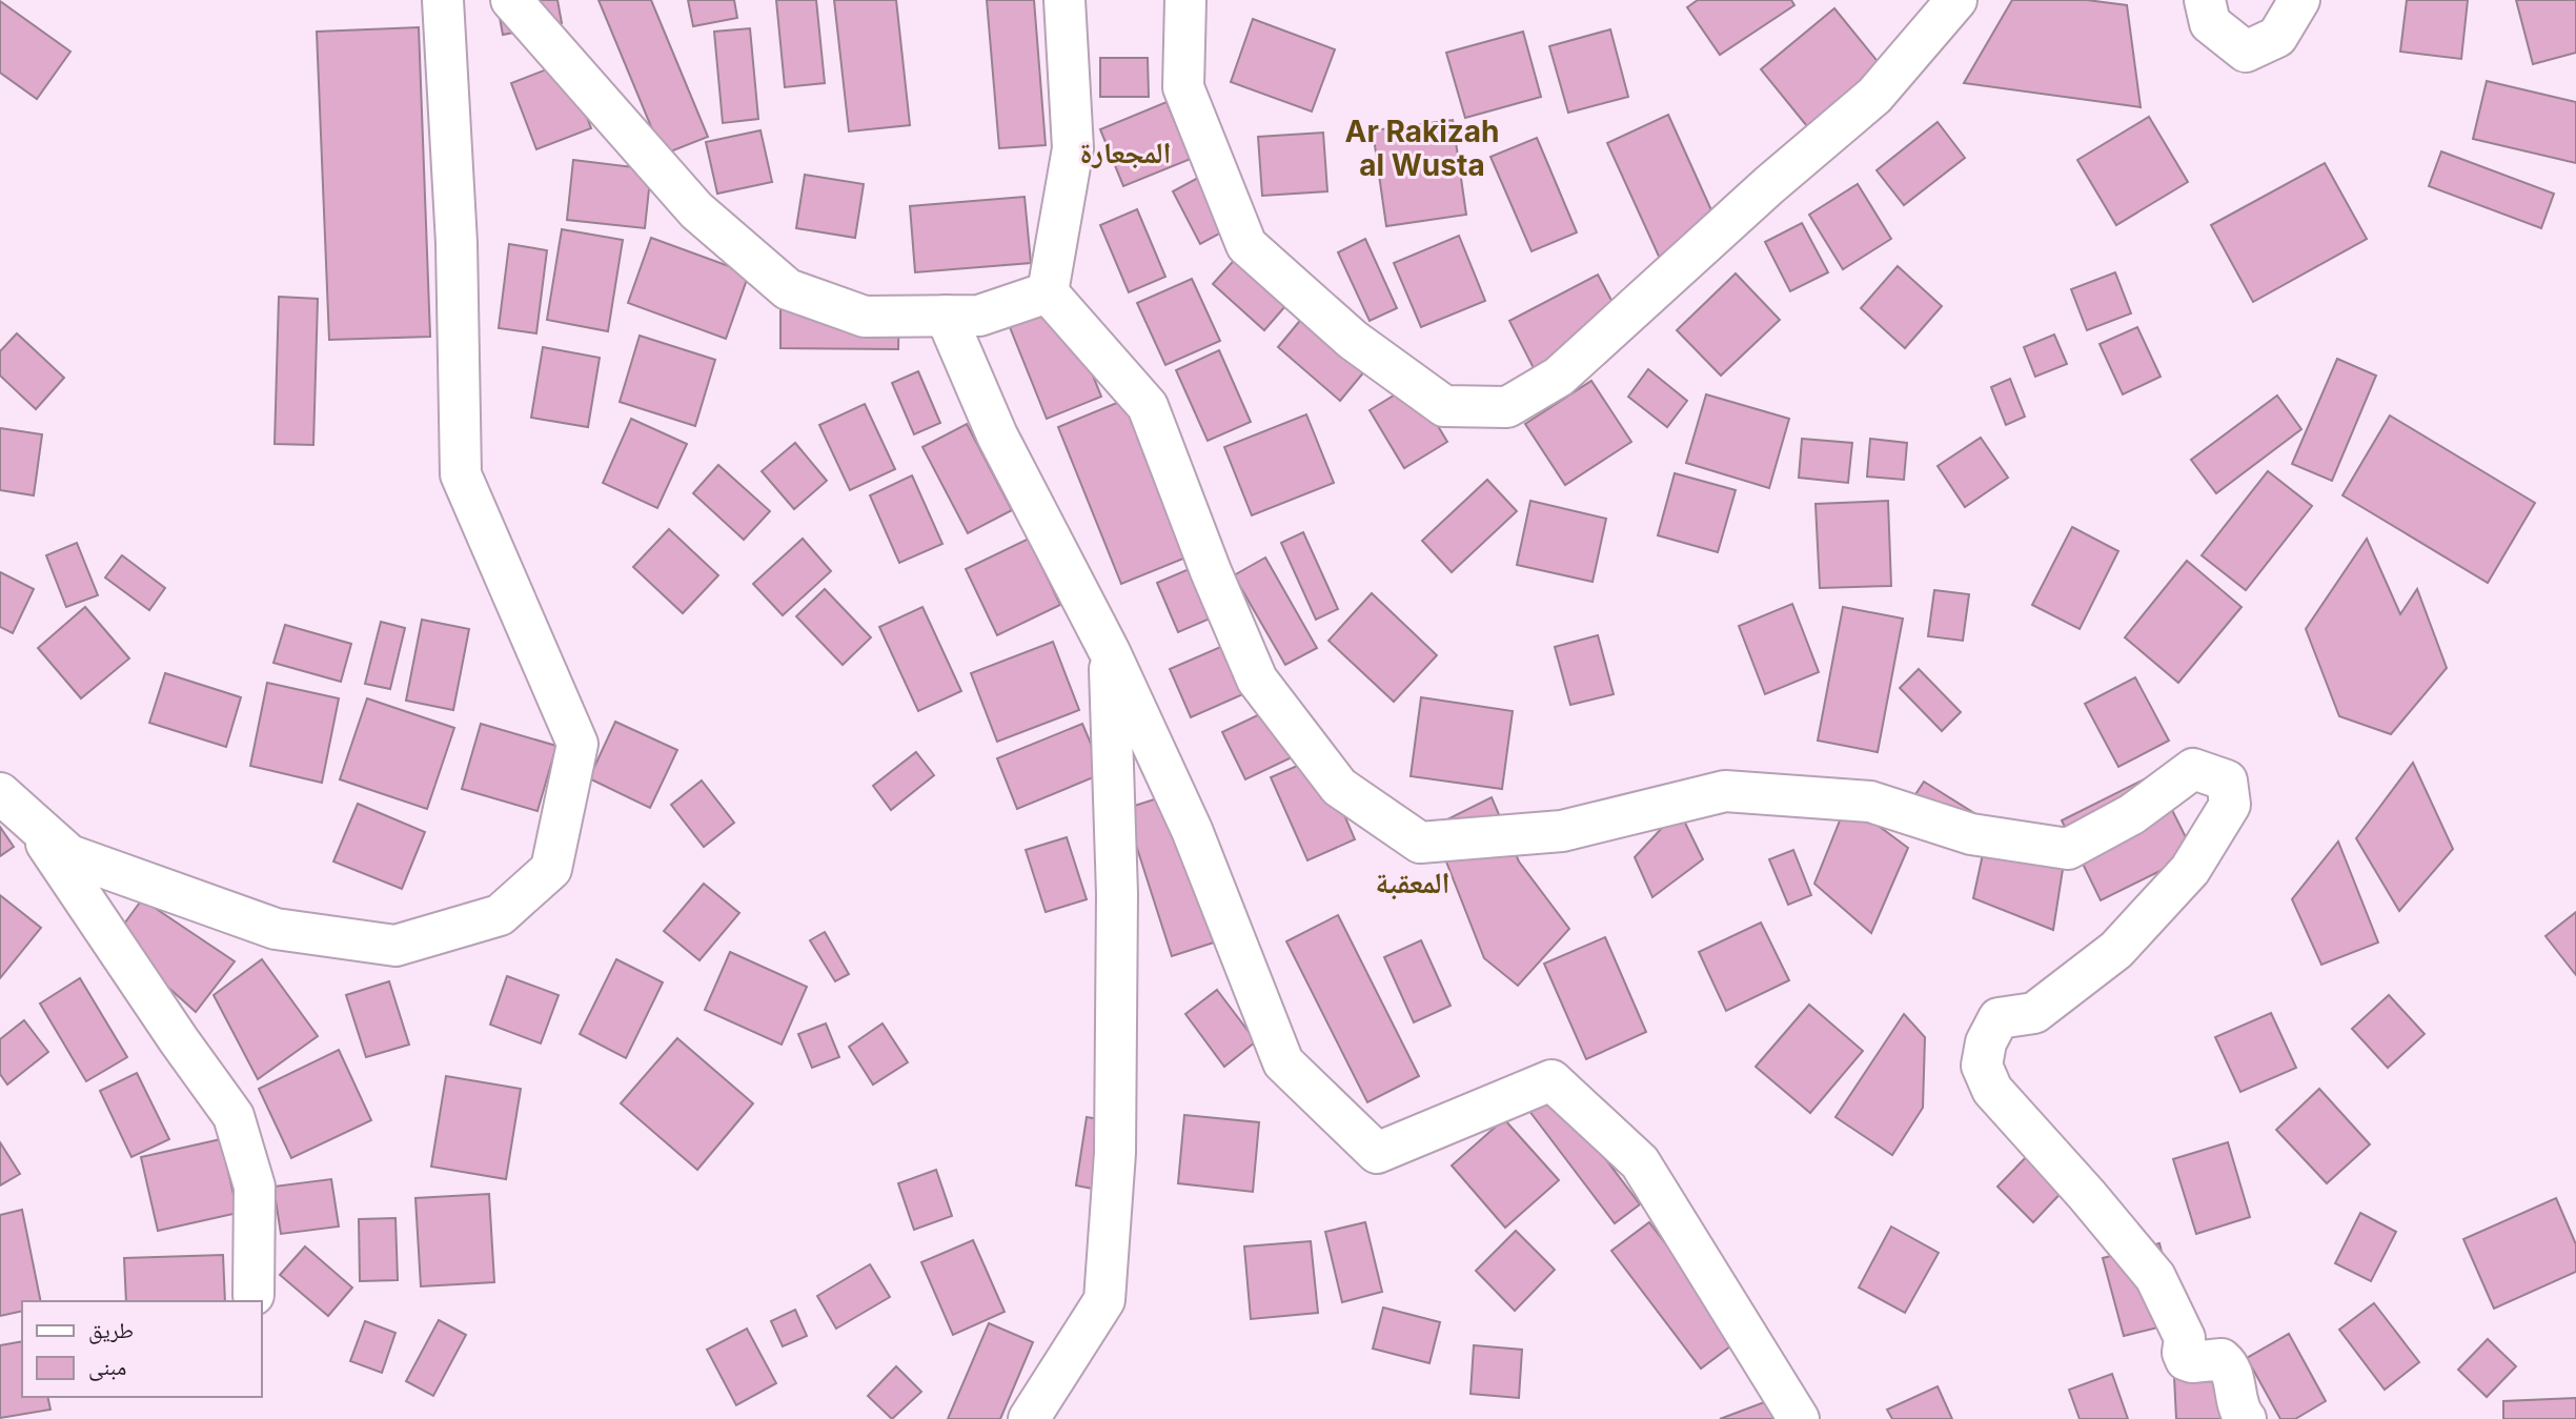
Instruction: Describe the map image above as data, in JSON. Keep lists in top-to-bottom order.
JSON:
{
  "districts": ["Ar Rakizah al Wusta", "المجعارة", "المعقبة"],
  "legend": ["طريق", "مبنى"]
}
